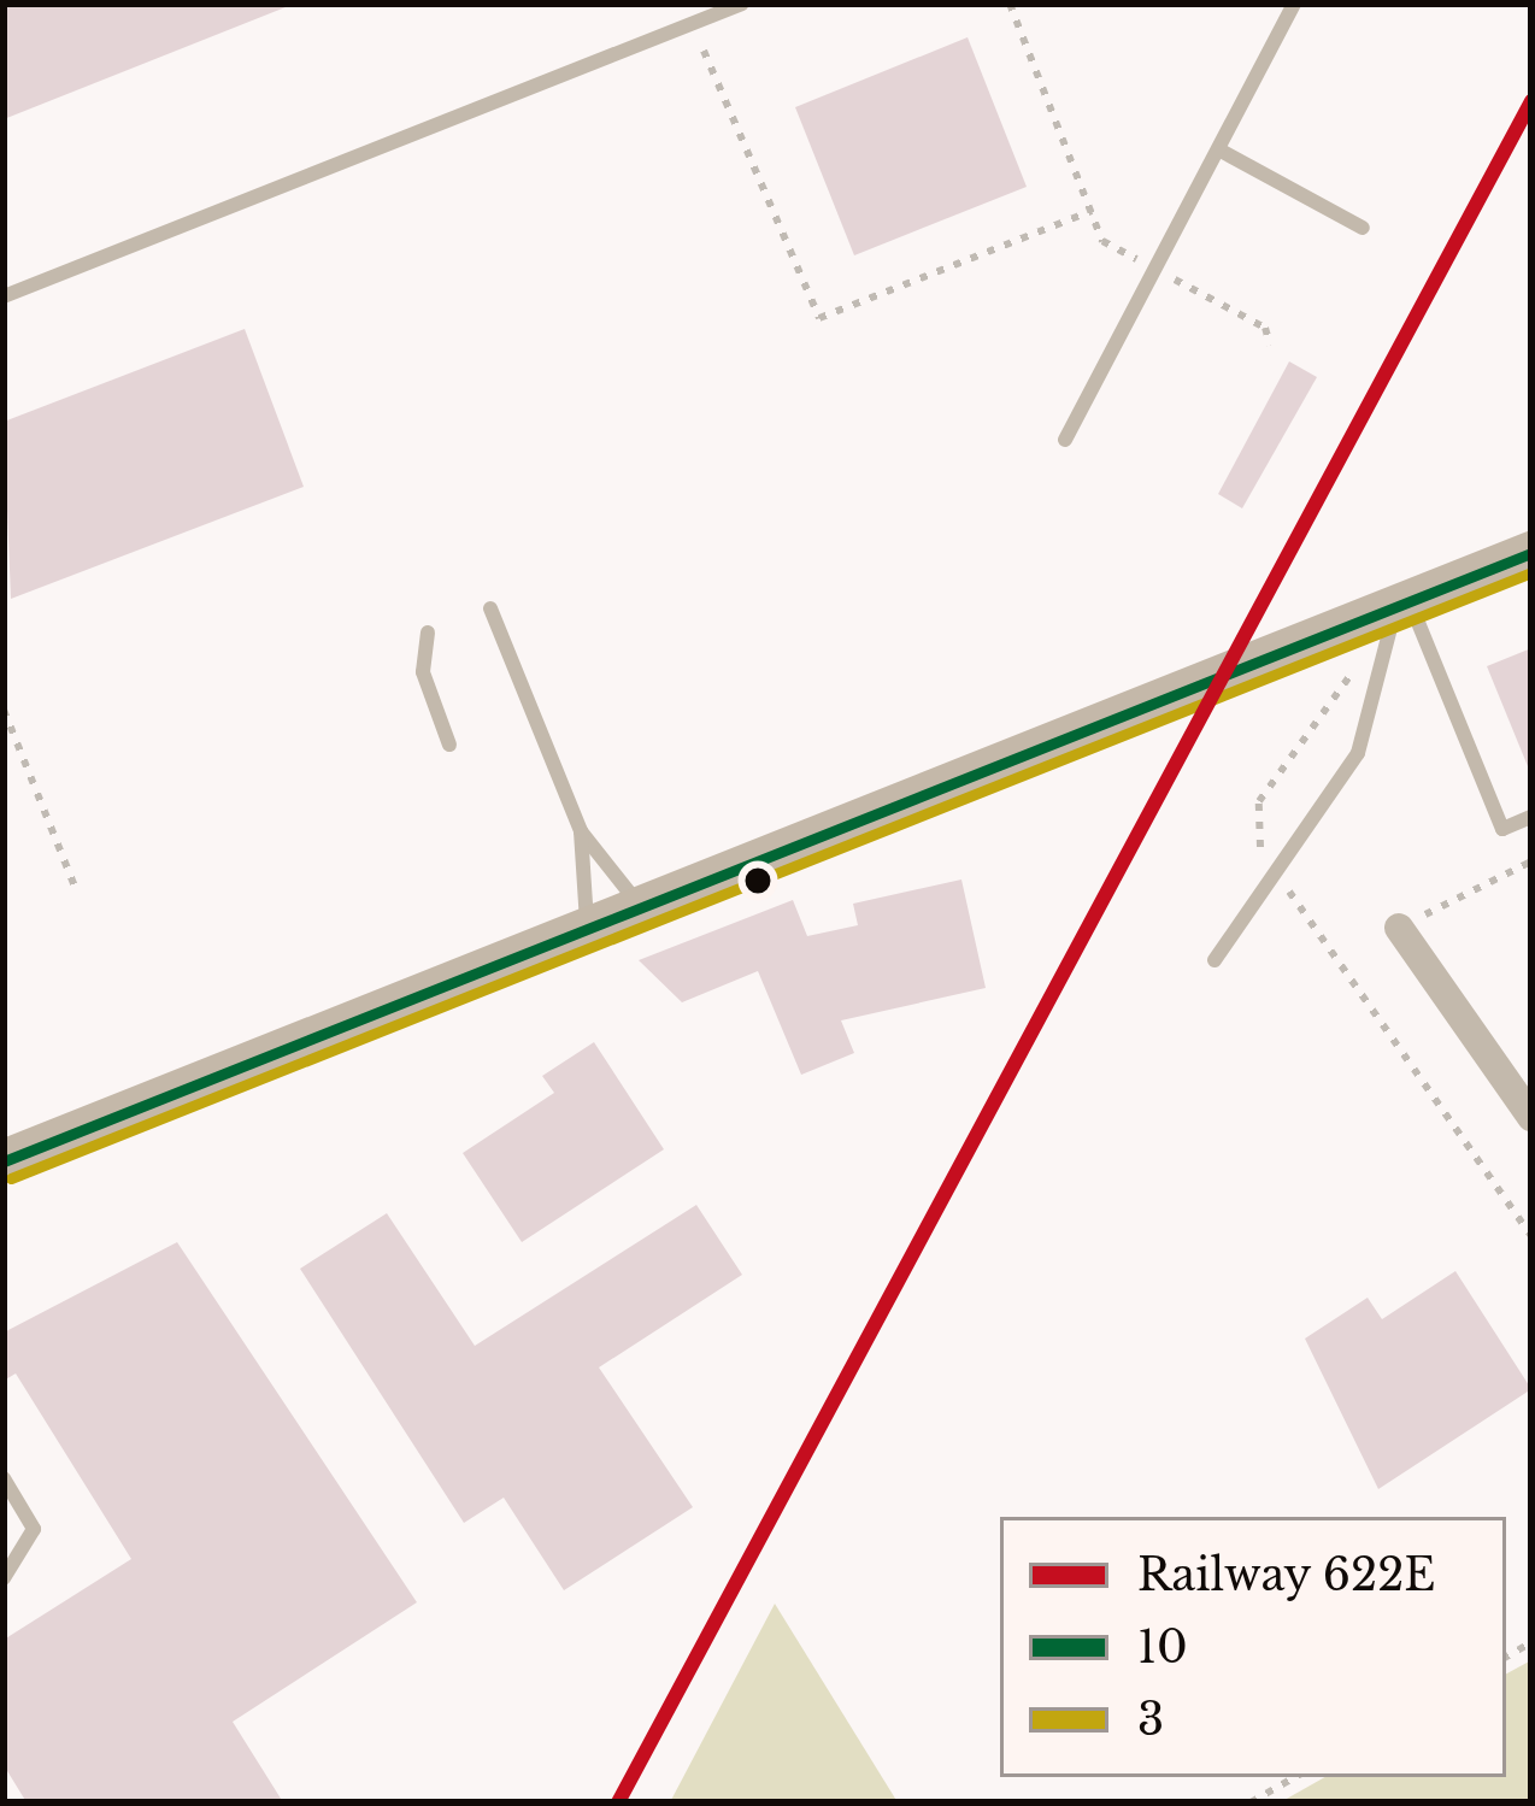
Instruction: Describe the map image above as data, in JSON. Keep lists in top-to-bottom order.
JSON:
{
  "lines": ["rail line 622E", "transit line 10", "transit line 3"],
  "legend": ["Railway 622E", "10", "3"]
}
